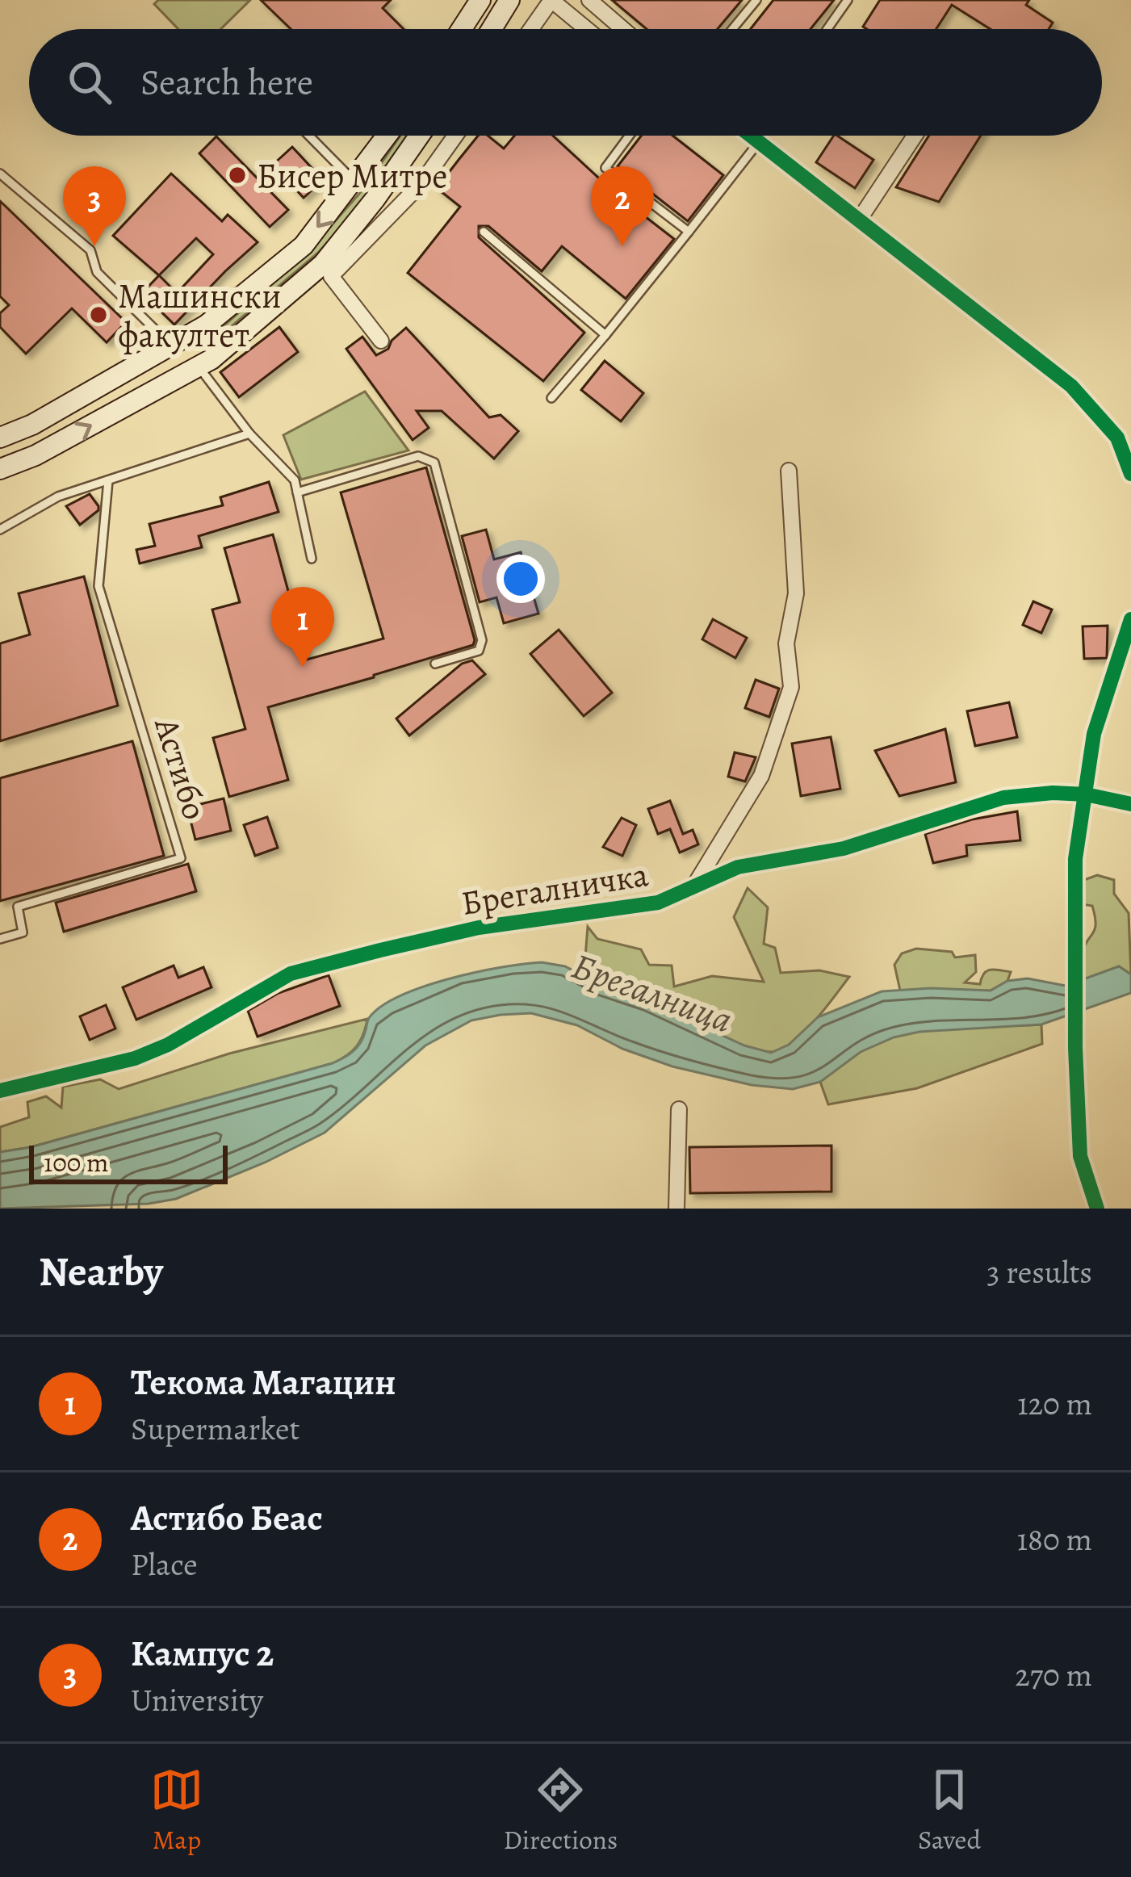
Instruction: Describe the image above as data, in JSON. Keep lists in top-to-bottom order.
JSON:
{
  "streets": {
    "street": ["Брегалничка"],
    "lane": ["Астибо"]
  },
  "water": ["Брегалница"],
  "places": ["Бисер Митре", "Машински факултет"],
  "scale_bar": "100 m",
  "page": {
    "search": "Search here",
    "pins": ["2", "3", "1"],
    "scale": "100 m",
    "heading": ["Nearby", "3 results"],
    "list": [
      {
        "mark": "1",
        "name": "Текома Магацин",
        "note": "Supermarket",
        "value": "120 m"
      },
      {
        "mark": "2",
        "name": "Астибо Беас",
        "note": "Place",
        "value": "180 m"
      },
      {
        "mark": "3",
        "name": "Кампус 2",
        "note": "University",
        "value": "270 m"
      }
    ],
    "nav": ["Map", "Directions", "Saved"]
  }
}
